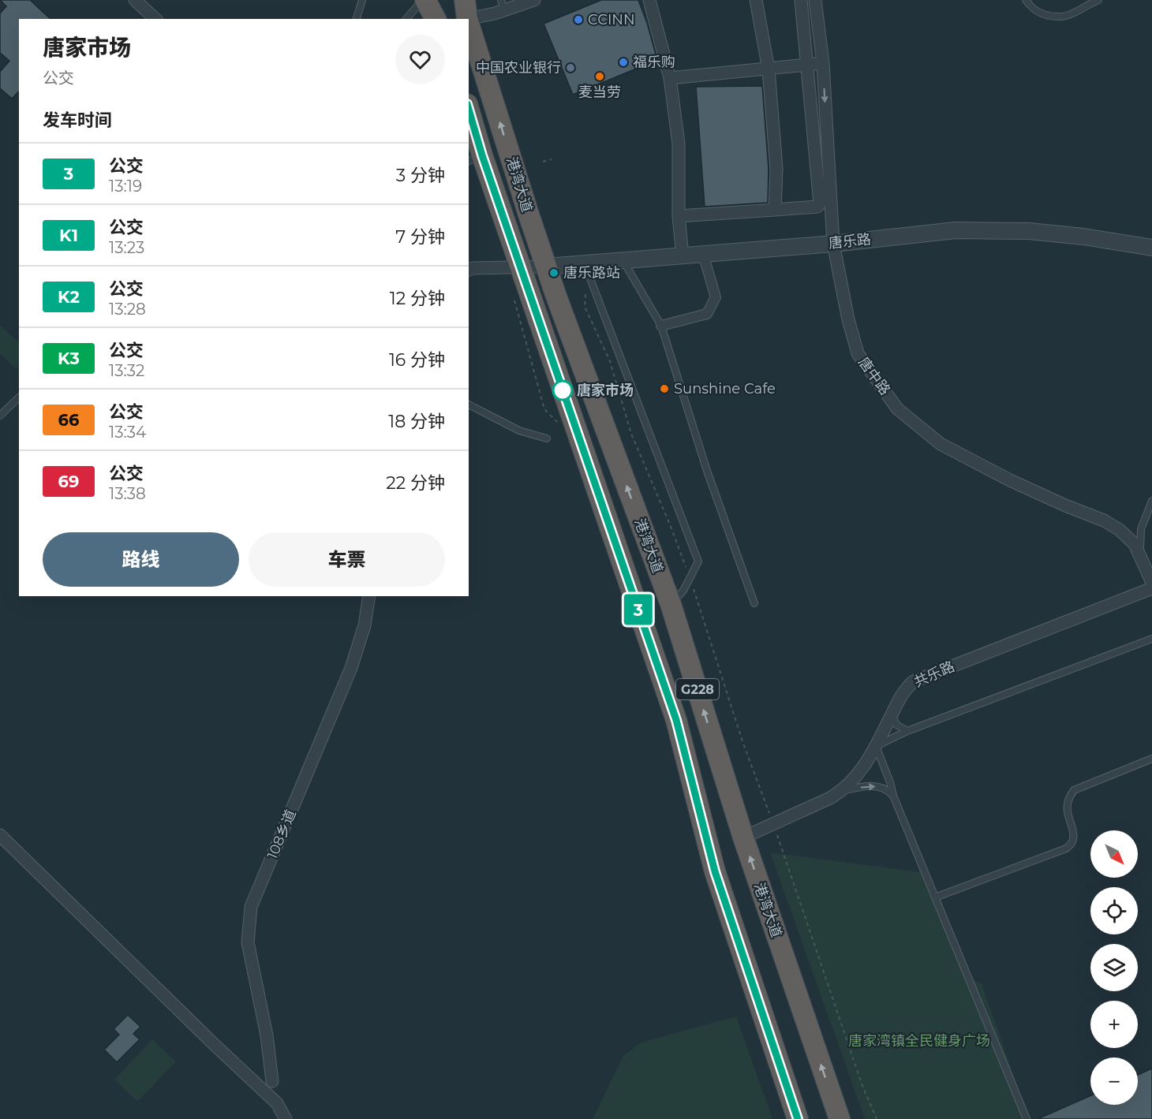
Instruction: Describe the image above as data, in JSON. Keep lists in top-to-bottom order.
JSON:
{
  "streets": {
    "highway": ["港湾大道", "G228"],
    "street": [
      "唐乐路",
      "唐中路",
      "共乐路",
      "108乡道"
    ]
  },
  "crossings": [
    ["港湾大道", "唐乐路"],
    ["港湾大道", "共乐路"],
    ["唐乐路", "唐中路"]
  ],
  "parks": ["唐家湾镇全民健身广场"],
  "places": [
    "CCINN",
    "福乐购",
    "中国农业银行",
    "麦当劳",
    "唐乐路站",
    "Sunshine Cafe",
    "唐家市场"
  ],
  "lines": ["bus line 3"],
  "north": "bottom right",
  "page": {
    "on_map": "3",
    "heading": [
      ["唐家市场", "公交"],
      "发车时间"
    ],
    "list": [
      {
        "mark": "3",
        "name": "公交",
        "note": "13:19",
        "value": "3 分钟"
      },
      {
        "mark": "K1",
        "name": "公交",
        "note": "13:23",
        "value": "7 分钟"
      },
      {
        "mark": "K2",
        "name": "公交",
        "note": "13:28",
        "value": "12 分钟"
      },
      {
        "mark": "K3",
        "name": "公交",
        "note": "13:32",
        "value": "16 分钟"
      },
      {
        "mark": "66",
        "name": "公交",
        "note": "13:34",
        "value": "18 分钟"
      },
      {
        "mark": "69",
        "name": "公交",
        "note": "13:38",
        "value": "22 分钟"
      }
    ],
    "buttons": ["路线", "车票"],
    "map_buttons": ["+", "−"]
  }
}
